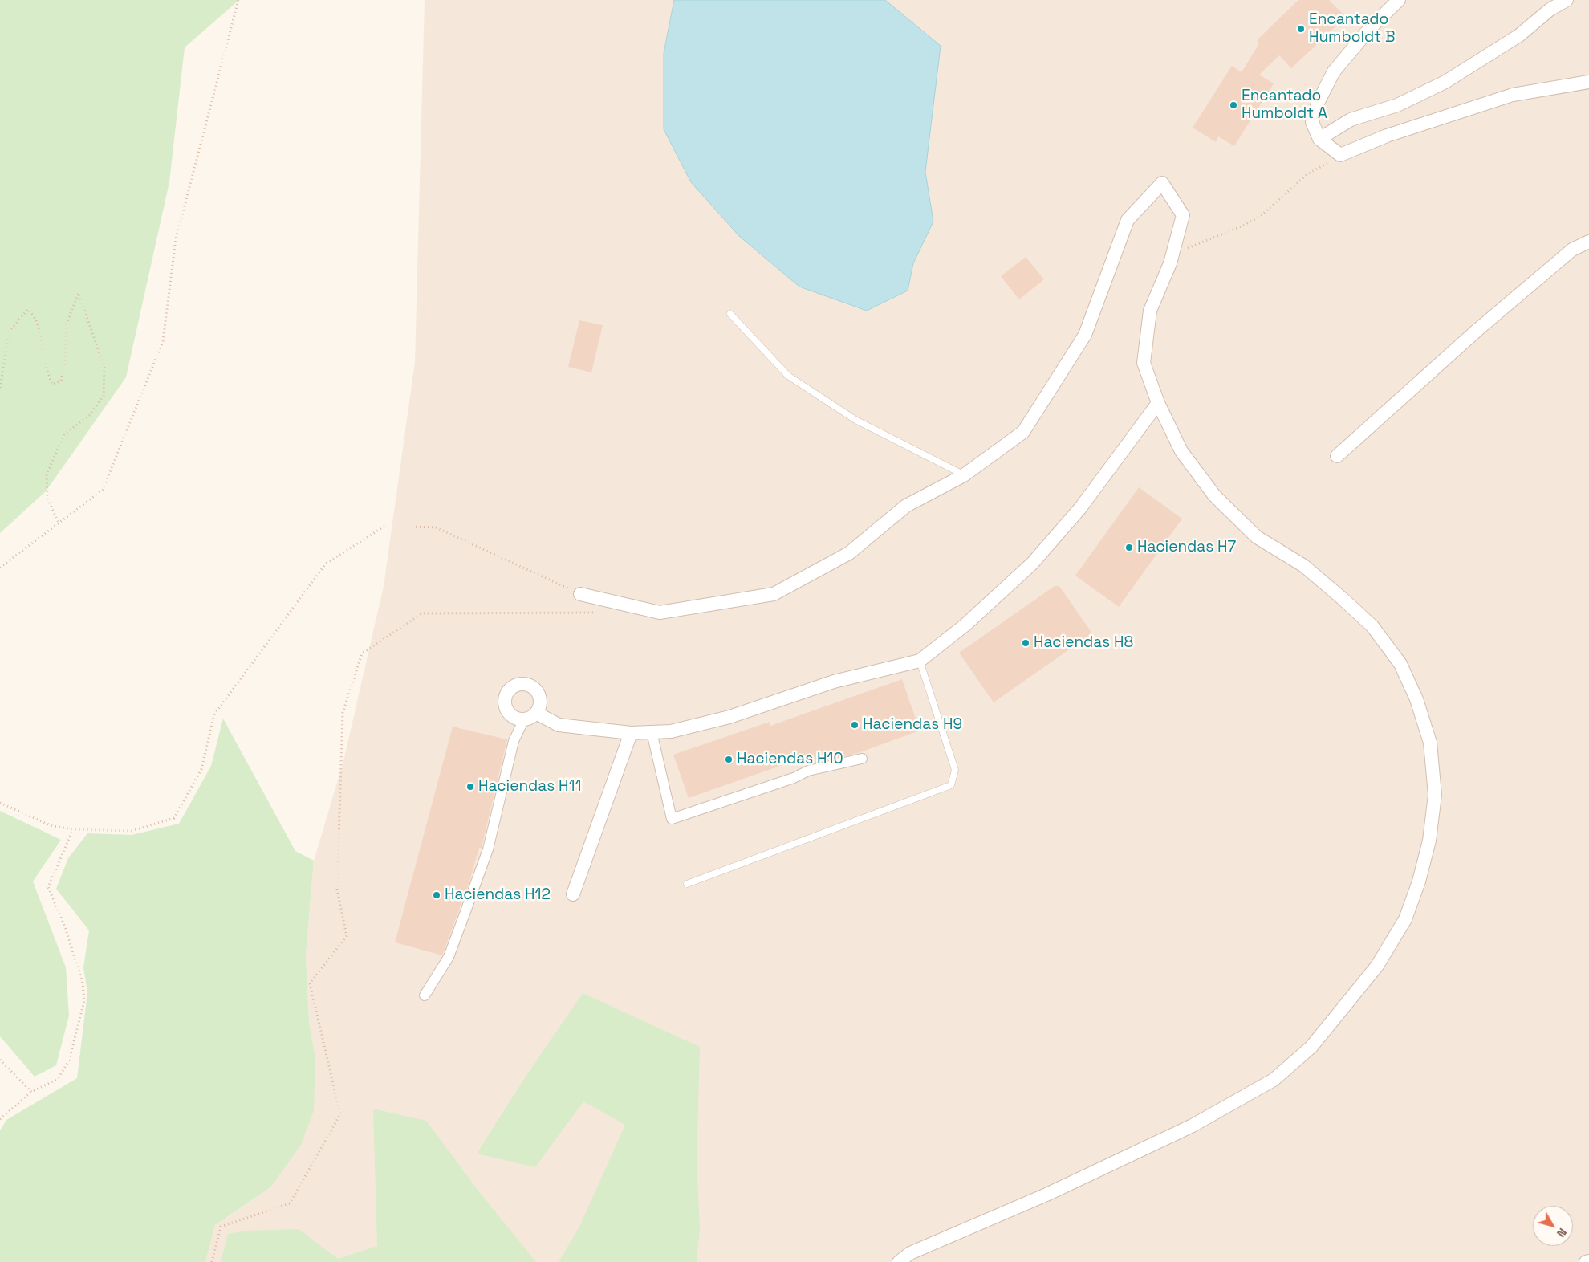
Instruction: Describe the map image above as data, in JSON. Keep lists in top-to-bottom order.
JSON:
{
  "places": [
    "Encantado Humboldt B",
    "Encantado Humboldt A",
    "Haciendas H7",
    "Haciendas H8",
    "Haciendas H9",
    "Haciendas H10",
    "Haciendas H11",
    "Haciendas H12"
  ],
  "north": "bottom right"
}
